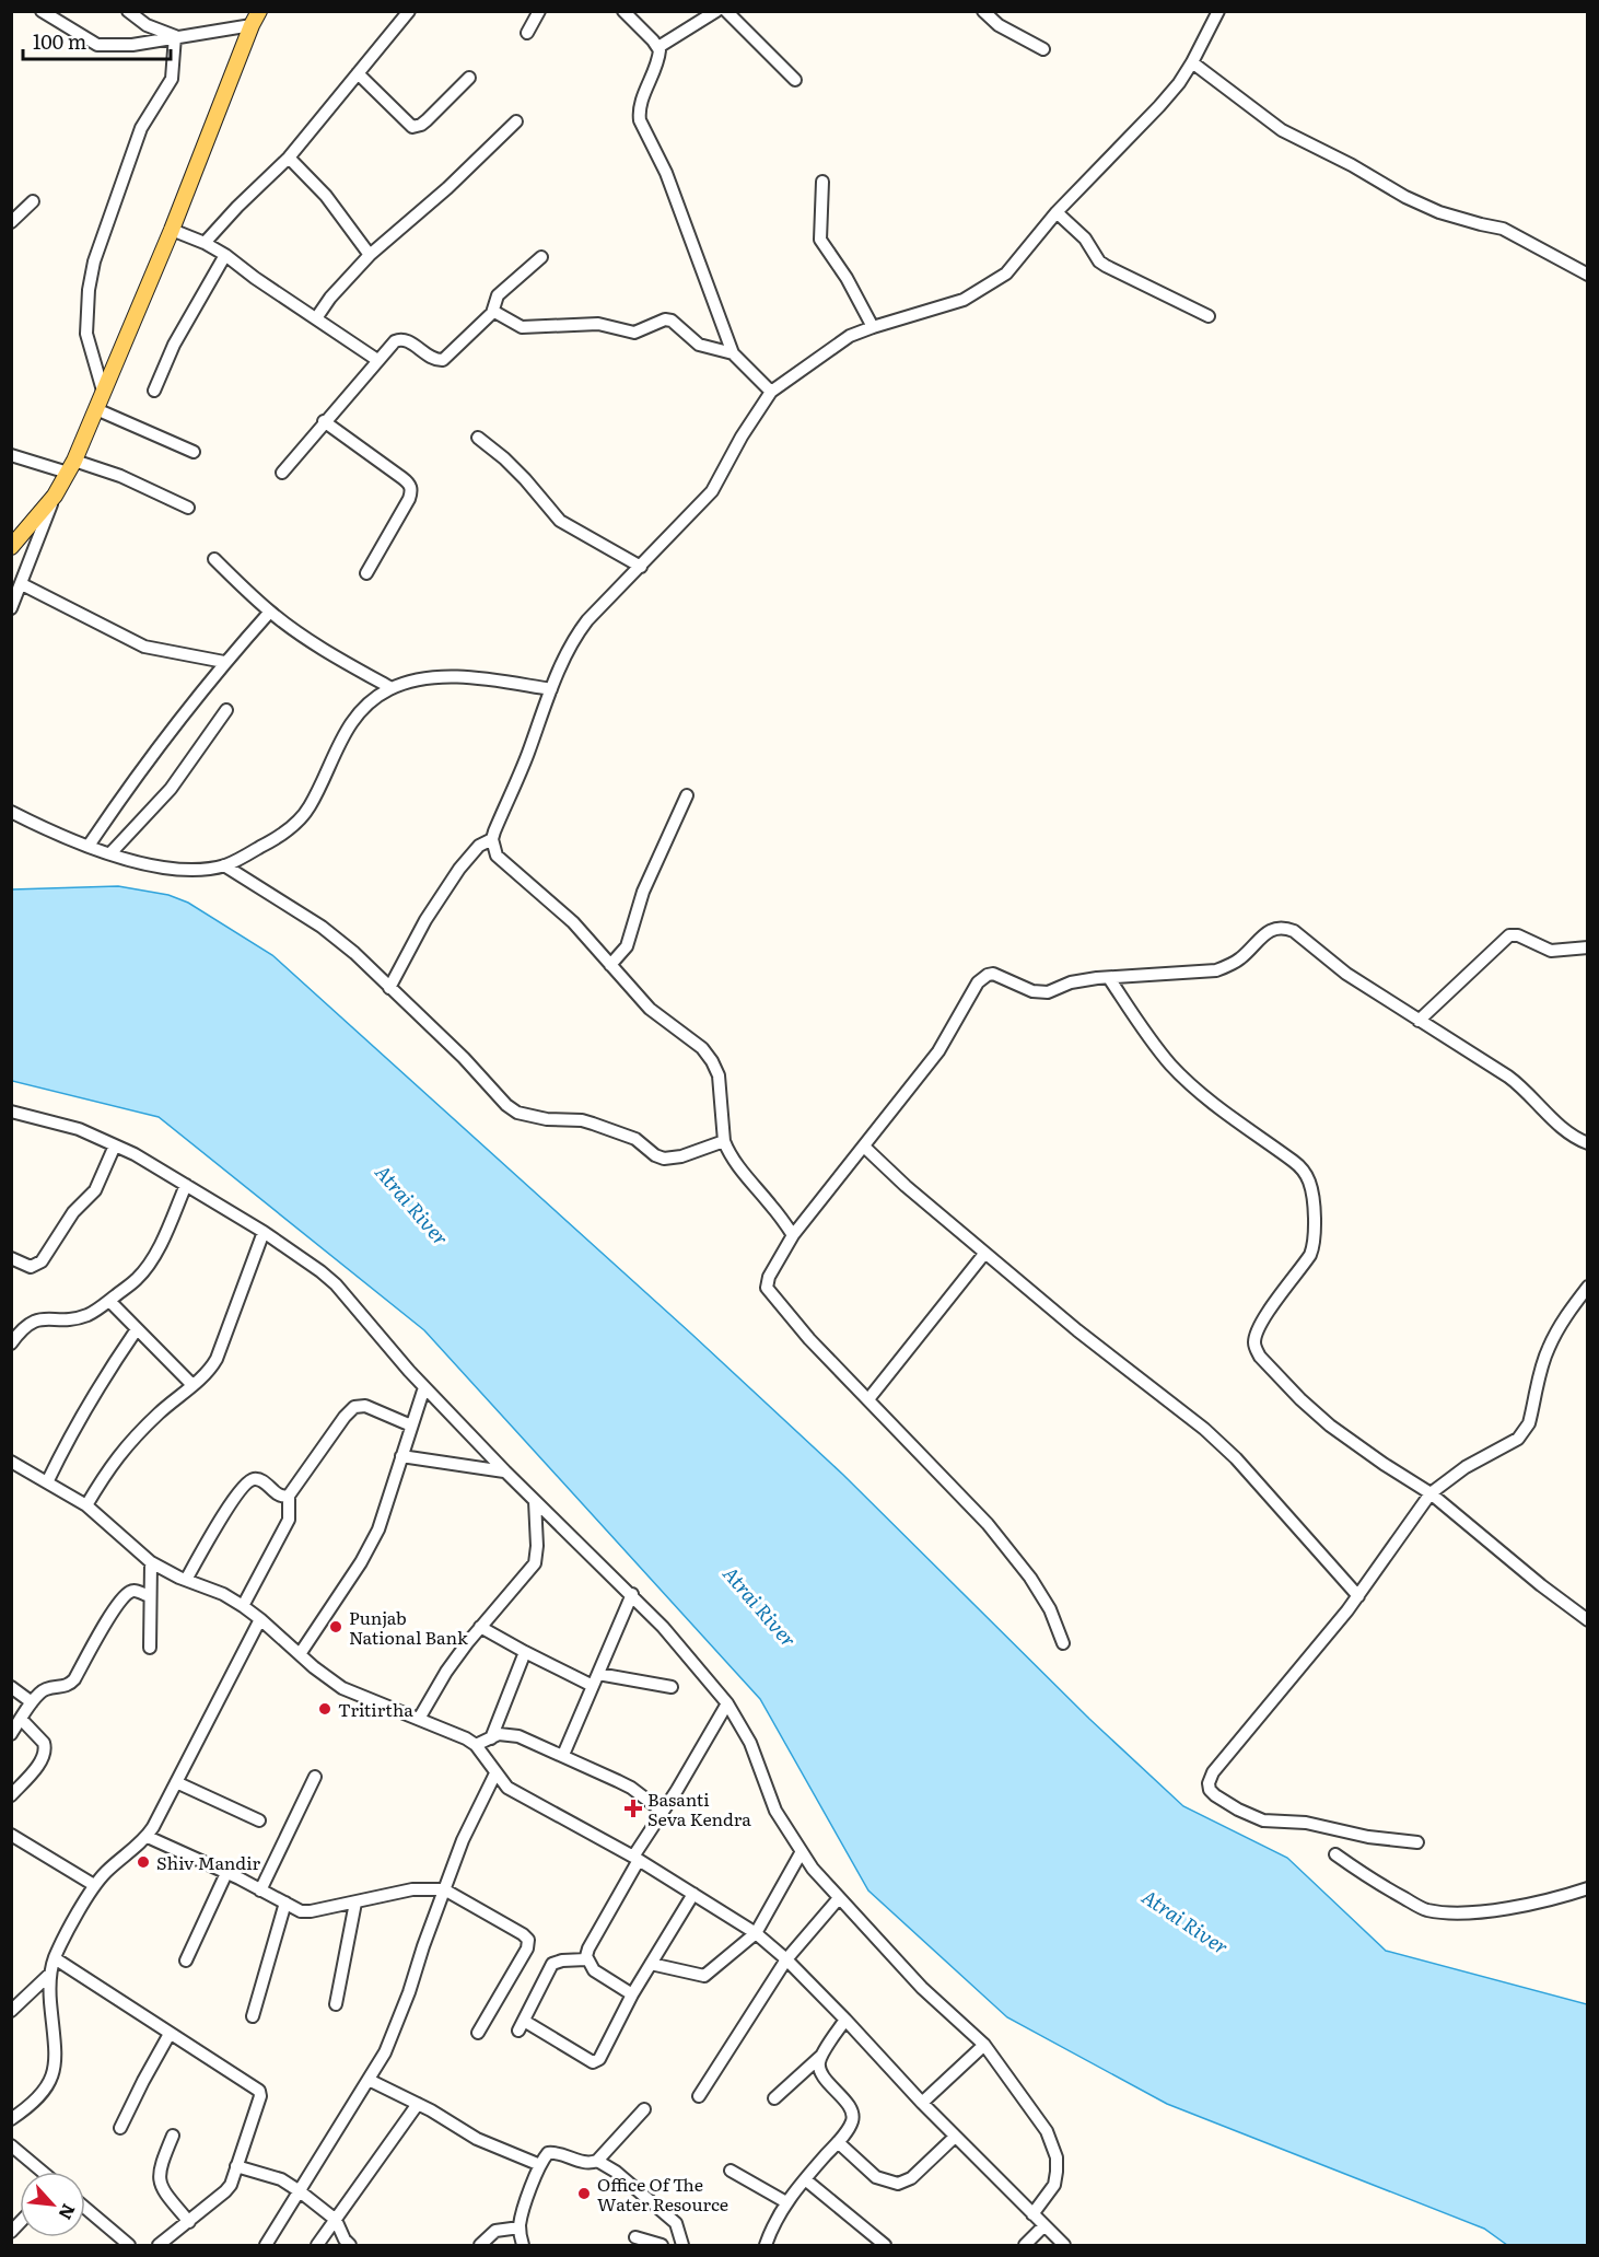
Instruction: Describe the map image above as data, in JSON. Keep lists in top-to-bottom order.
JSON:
{
  "water": ["Atrai River"],
  "places": {
    "other": [
      "Punjab National Bank",
      "Tritirtha",
      "Shiv Mandir",
      "Office Of The Water Resource"
    ],
    "health": ["Basanti Seva Kendra"]
  },
  "scale_bar": "100 m",
  "north": "bottom right"
}
